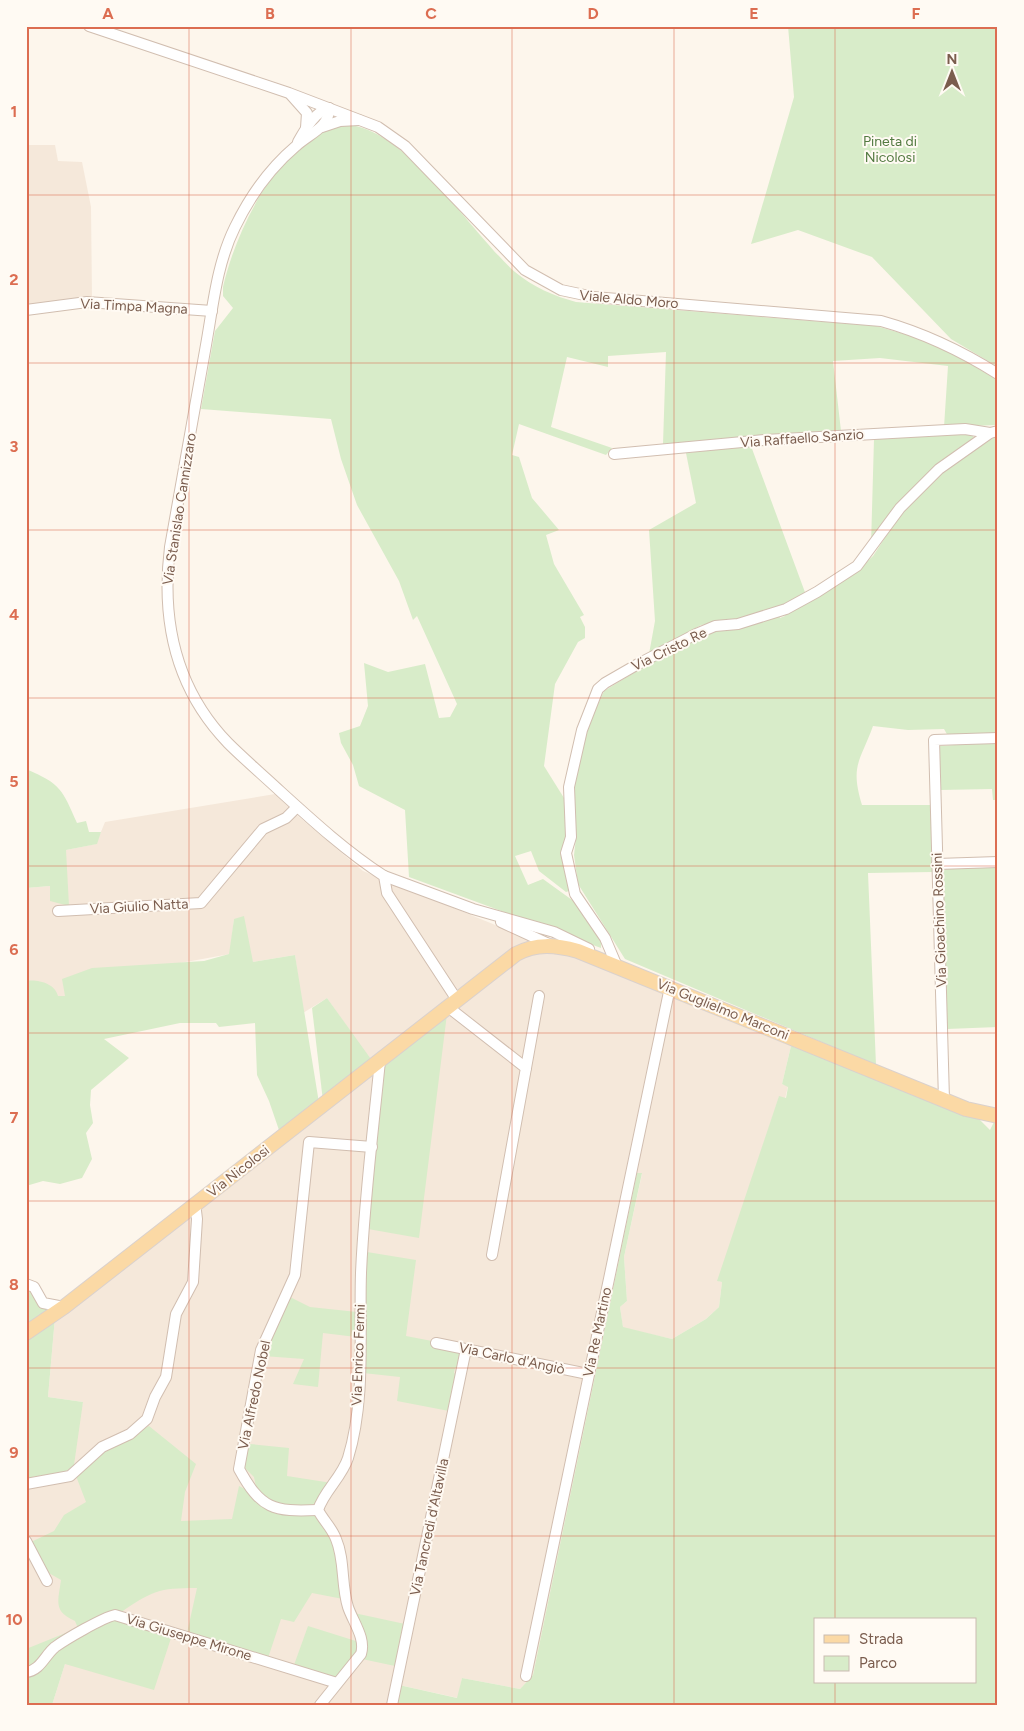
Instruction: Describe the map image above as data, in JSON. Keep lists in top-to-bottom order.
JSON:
{
  "streets": {
    "main road": ["Via Guglielmo Marconi", "Via Nicolosi"],
    "street": [
      "Viale Aldo Moro",
      "Via Timpa Magna",
      "Via Raffaello Sanzio",
      "Via Stanislao Cannizzaro",
      "Via Cristo Re",
      "Via Giulio Natta",
      "Via Gioachino Rossini",
      "Via Re Martino",
      "Via Enrico Fermi",
      "Via Carlo d'Angiò",
      "Via Alfredo Nobel",
      "Via Tancredi d'Altavilla",
      "Via Giuseppe Mirone"
    ]
  },
  "crossings": [
    ["Via Timpa Magna", "Via Stanislao Cannizzaro"],
    ["Via Raffaello Sanzio", "Via Cristo Re"],
    ["Via Stanislao Cannizzaro", "Via Giulio Natta"],
    ["Via Cristo Re", "Via Guglielmo Marconi"],
    ["Via Gioachino Rossini", "Via Guglielmo Marconi"],
    ["Via Guglielmo Marconi", "Via Nicolosi"],
    ["Via Guglielmo Marconi", "Via Re Martino"],
    ["Via Nicolosi", "Via Enrico Fermi"],
    ["Via Re Martino", "Via Carlo d'Angiò"],
    ["Via Enrico Fermi", "Via Alfredo Nobel"],
    ["Via Carlo d'Angiò", "Via Tancredi d'Altavilla"]
  ],
  "parks": ["Pineta di Nicolosi"],
  "legend": ["Strada", "Parco"],
  "north": "top",
  "grid": {
    "columns": [
      "A",
      "B",
      "C",
      "D",
      "E",
      "F"
    ],
    "rows": [
      "1",
      "2",
      "3",
      "4",
      "5",
      "6",
      "7",
      "8",
      "9",
      "10"
    ]
  }
}
